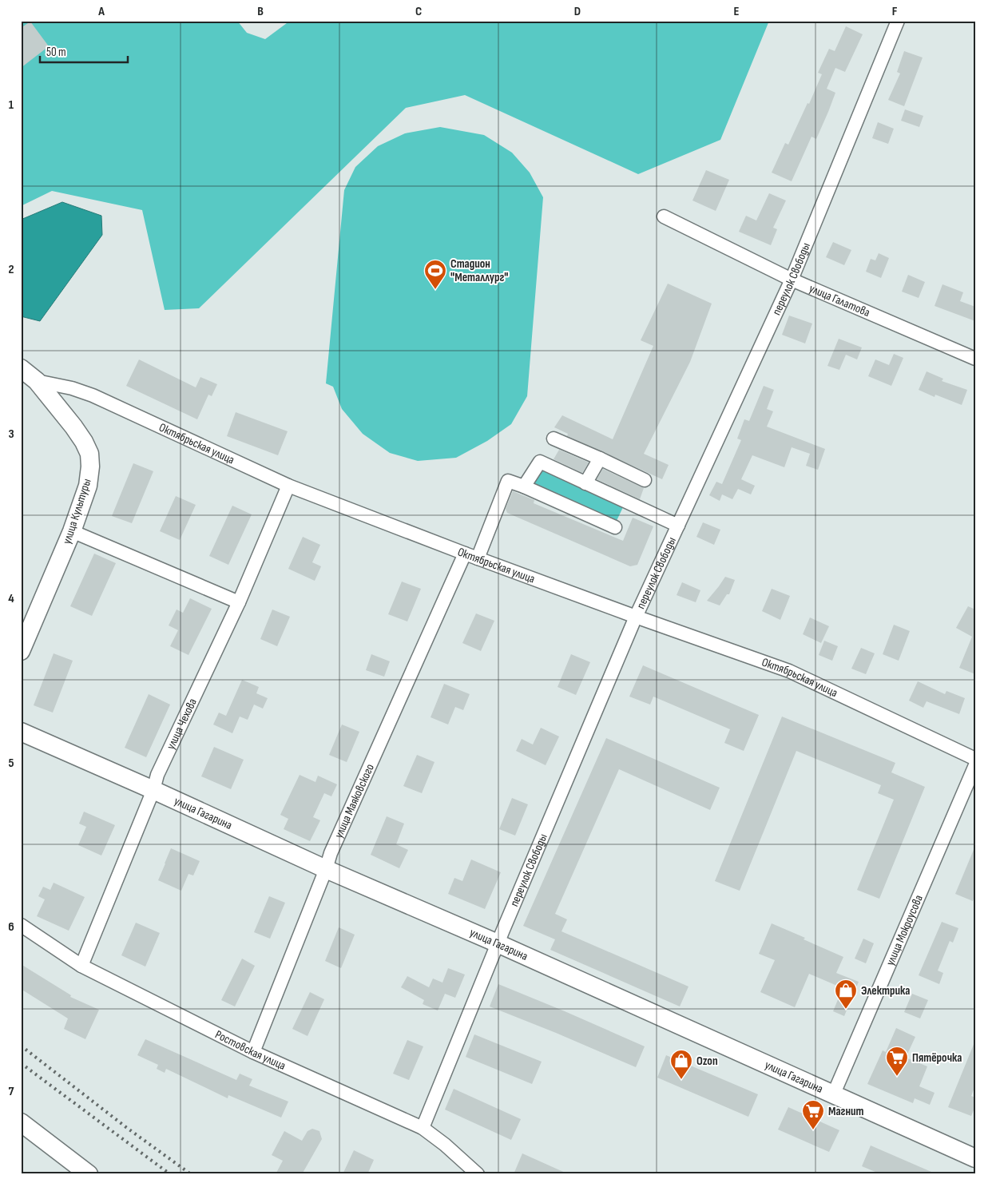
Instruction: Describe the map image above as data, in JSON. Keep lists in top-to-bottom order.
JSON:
{
  "streets": {
    "main road": ["Октябрьская улица", "улица Культуры", "улица Гагарина"],
    "street": [
      "переулок Свободы",
      "улица Галатова",
      "улица Чехова",
      "улица Маяковского",
      "улица Мокроусова",
      "Ростовская улица"
    ]
  },
  "crossings": [
    ["переулок Свободы", "улица Галатова"],
    ["переулок Свободы", "Октябрьская улица"],
    ["переулок Свободы", "улица Гагарина"],
    ["переулок Свободы", "Ростовская улица"],
    ["Октябрьская улица", "улица Культуры"],
    ["Октябрьская улица", "улица Чехова"],
    ["Октябрьская улица", "улица Маяковского"],
    ["улица Чехова", "улица Гагарина"],
    ["улица Чехова", "Ростовская улица"],
    ["улица Маяковского", "улица Гагарина"],
    ["улица Маяковского", "Ростовская улица"],
    ["улица Гагарина", "улица Мокроусова"]
  ],
  "places": {
    "sports": ["Стадион \"Металлург\""],
    "shop": ["Электрика", "Ozon"],
    "supermarket": ["Пятёрочка", "Магнит"]
  },
  "scale_bar": "50 m",
  "grid": {
    "columns": [
      "A",
      "B",
      "C",
      "D",
      "E",
      "F"
    ],
    "rows": [
      "1",
      "2",
      "3",
      "4",
      "5",
      "6",
      "7"
    ]
  }
}
